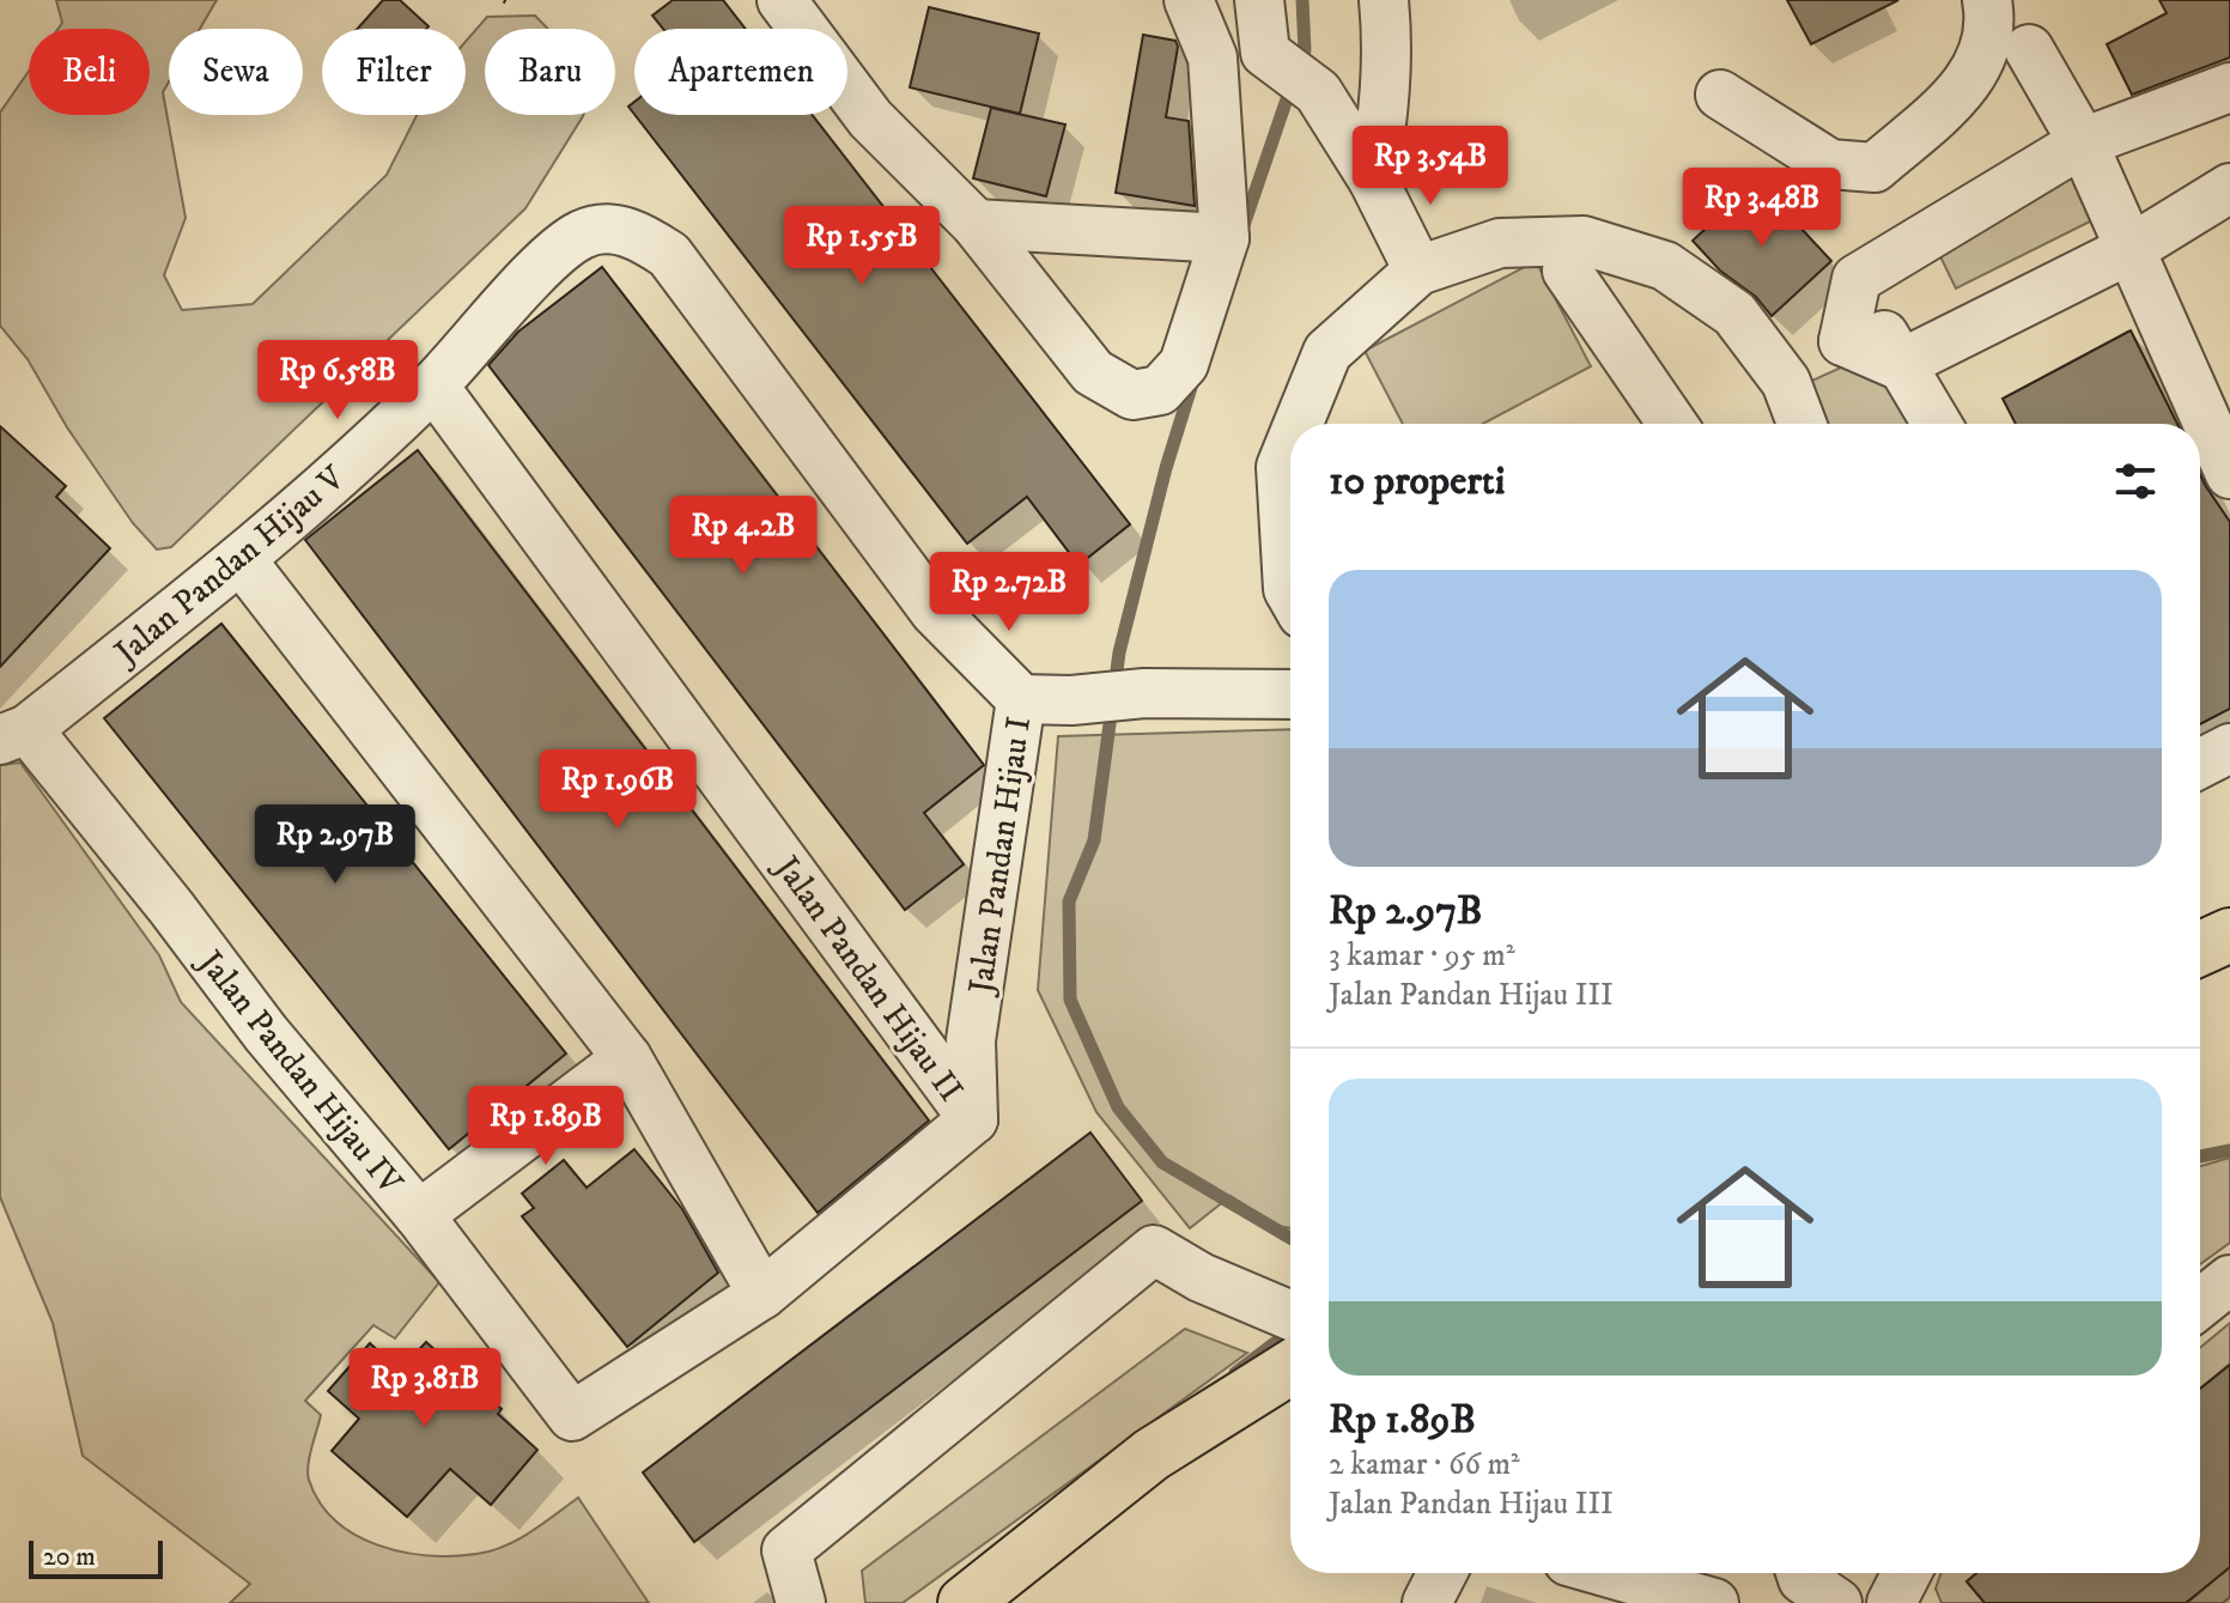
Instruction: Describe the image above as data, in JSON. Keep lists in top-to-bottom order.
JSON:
{
  "streets": {
    "street": [
      "Jalan Pandan Hijau V",
      "Jalan Pandan Hijau I",
      "Jalan Pandan Hijau II",
      "Jalan Pandan Hijau IV"
    ]
  },
  "crossings": [
    ["Jalan Pandan Hijau V", "Jalan Pandan Hijau I"],
    ["Jalan Pandan Hijau V", "Jalan Pandan Hijau II"],
    ["Jalan Pandan Hijau V", "Jalan Pandan Hijau IV"],
    ["Jalan Pandan Hijau I", "Jalan Pandan Hijau II"],
    ["Jalan Pandan Hijau II", "Jalan Pandan Hijau IV"]
  ],
  "scale_bar": "20 m",
  "page": {
    "chip": [
      "Beli",
      "Sewa",
      "Filter",
      "Baru",
      "Apartemen"
    ],
    "price": [
      "Rp 3.54B",
      "Rp 3.48B",
      "Rp 1.55B",
      "Rp 6.58B",
      "Rp 4.2B",
      "Rp 2.72B",
      "Rp 1.96B",
      "Rp 2.97B",
      "Rp 1.89B",
      "Rp 3.81B"
    ],
    "heading": "10 properti",
    "list": [
      {
        "name": "Rp 2.97B",
        "note": "3 kamar · 95 m² · Jalan Pandan Hijau III"
      },
      {
        "name": "Rp 1.89B",
        "note": "2 kamar · 66 m² · Jalan Pandan Hijau III"
      }
    ],
    "scale": "20 m"
  }
}
